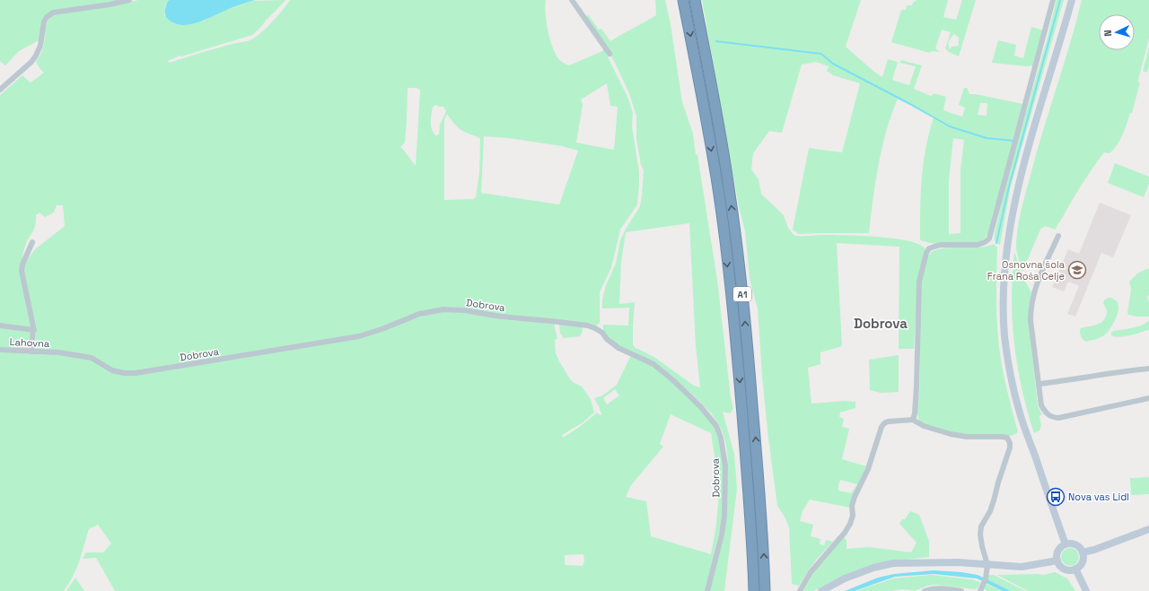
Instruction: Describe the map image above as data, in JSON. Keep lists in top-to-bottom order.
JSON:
{
  "streets": {
    "highway": ["A1"],
    "street": ["Dobrova", "Lahovna"]
  },
  "crossings": [
    ["Dobrova", "Lahovna"]
  ],
  "districts": ["Dobrova"],
  "places": {
    "school or university": ["Osnovna šola Frana Roša Celje"],
    "bus stop": ["Nova vas Lidl"]
  },
  "north": "left"
}
